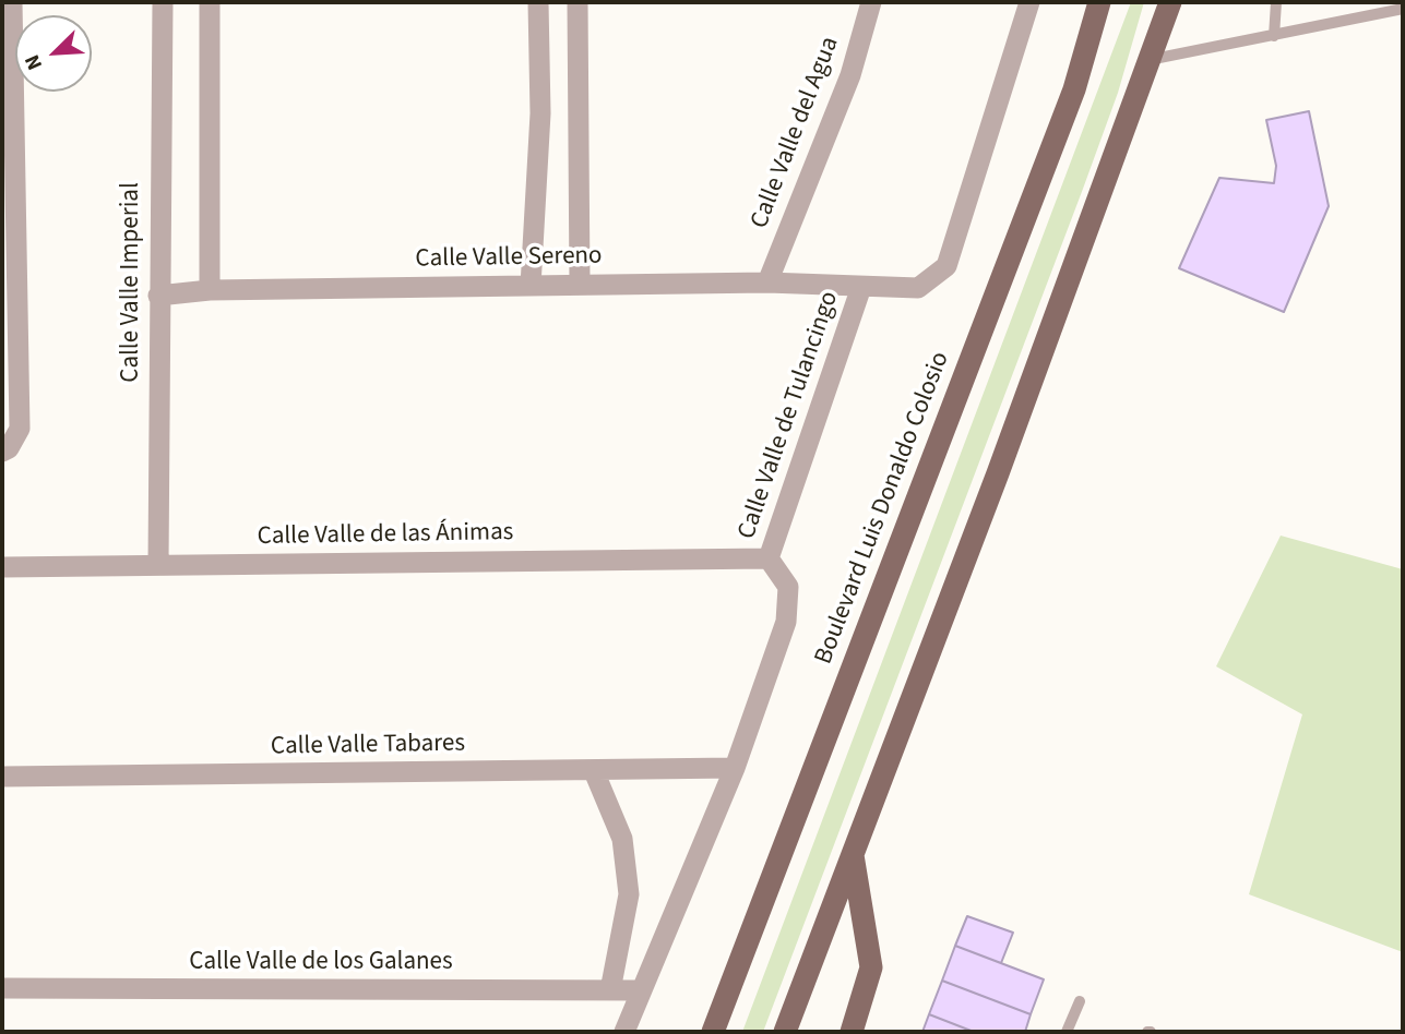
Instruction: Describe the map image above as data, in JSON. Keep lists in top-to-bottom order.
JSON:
{
  "streets": {
    "main road": ["Boulevard Luis Donaldo Colosio"],
    "street": [
      "Calle Valle del Agua",
      "Calle Valle Sereno",
      "Calle Valle Imperial",
      "Calle Valle de Tulancingo",
      "Calle Valle de las Ánimas",
      "Calle Valle Tabares",
      "Calle Valle de los Galanes"
    ]
  },
  "crossings": [
    ["Calle Valle del Agua", "Calle Valle Sereno"],
    ["Calle Valle Sereno", "Calle Valle Imperial"],
    ["Calle Valle Sereno", "Calle Valle de Tulancingo"],
    ["Calle Valle Imperial", "Calle Valle de las Ánimas"],
    ["Calle Valle de Tulancingo", "Calle Valle de las Ánimas"],
    ["Calle Valle de Tulancingo", "Calle Valle Tabares"],
    ["Calle Valle de Tulancingo", "Calle Valle de los Galanes"]
  ],
  "north": "bottom left"
}
